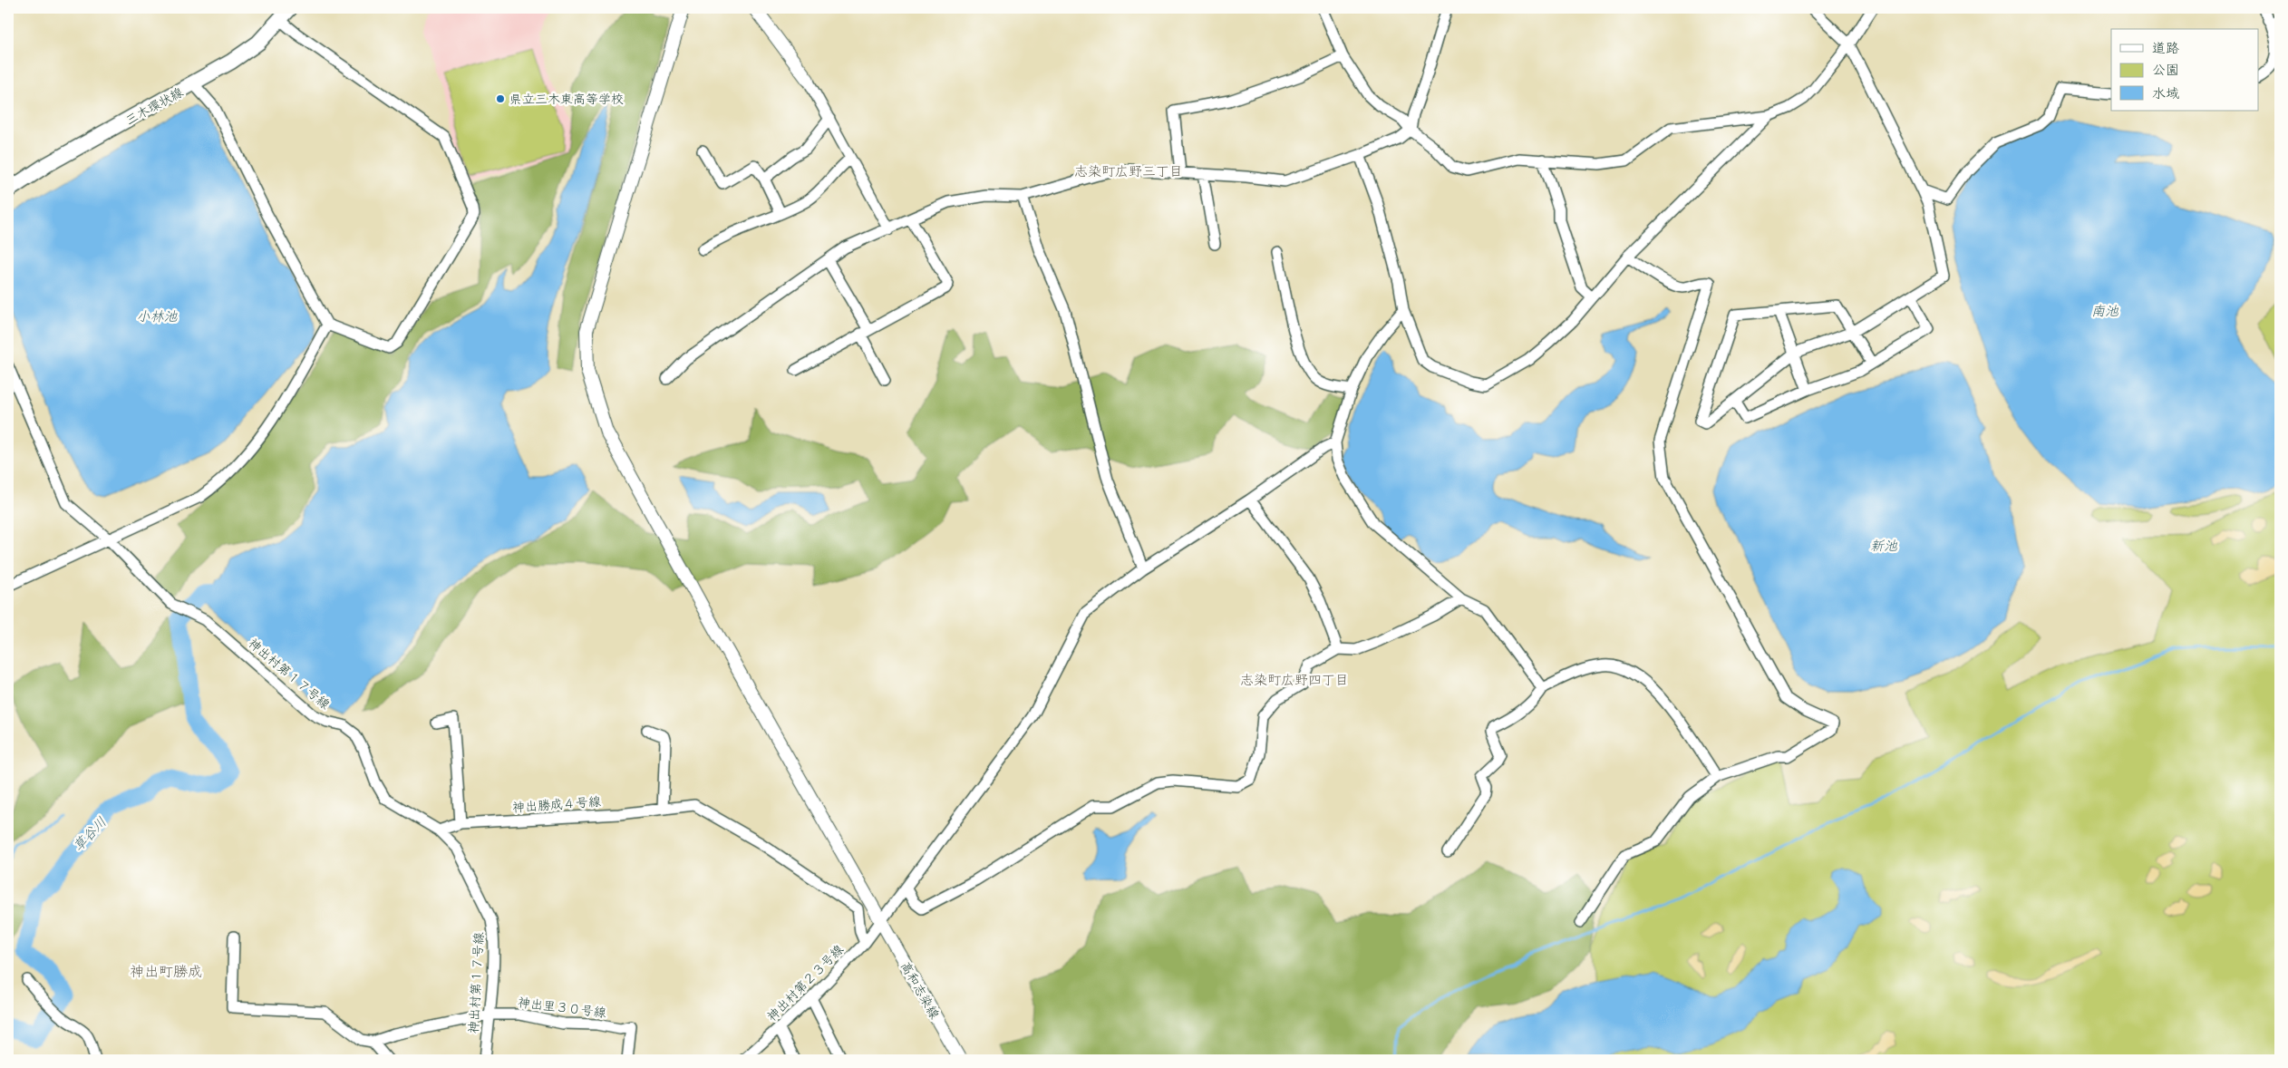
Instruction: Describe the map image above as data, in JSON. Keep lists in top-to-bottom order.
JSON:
{
  "streets": {
    "main road": ["三木環状線"],
    "street": [
      "神出村第１７号線",
      "神出勝成４号線",
      "神出村第２３号線",
      "高和志染線",
      "神出里３０号線"
    ]
  },
  "crossings": [
    ["神出村第１７号線", "神出勝成４号線"],
    ["神出村第１７号線", "神出里３０号線"],
    ["神出勝成４号線", "神出村第２３号線"],
    ["神出村第２３号線", "高和志染線"]
  ],
  "districts": ["志染町広野三丁目", "志染町広野四丁目", "神出町勝成"],
  "water": [
    "南池",
    "小林池",
    "新池",
    "草谷川"
  ],
  "places": ["県立三木東高等学校"],
  "legend": ["道路", "公園", "水域"]
}
